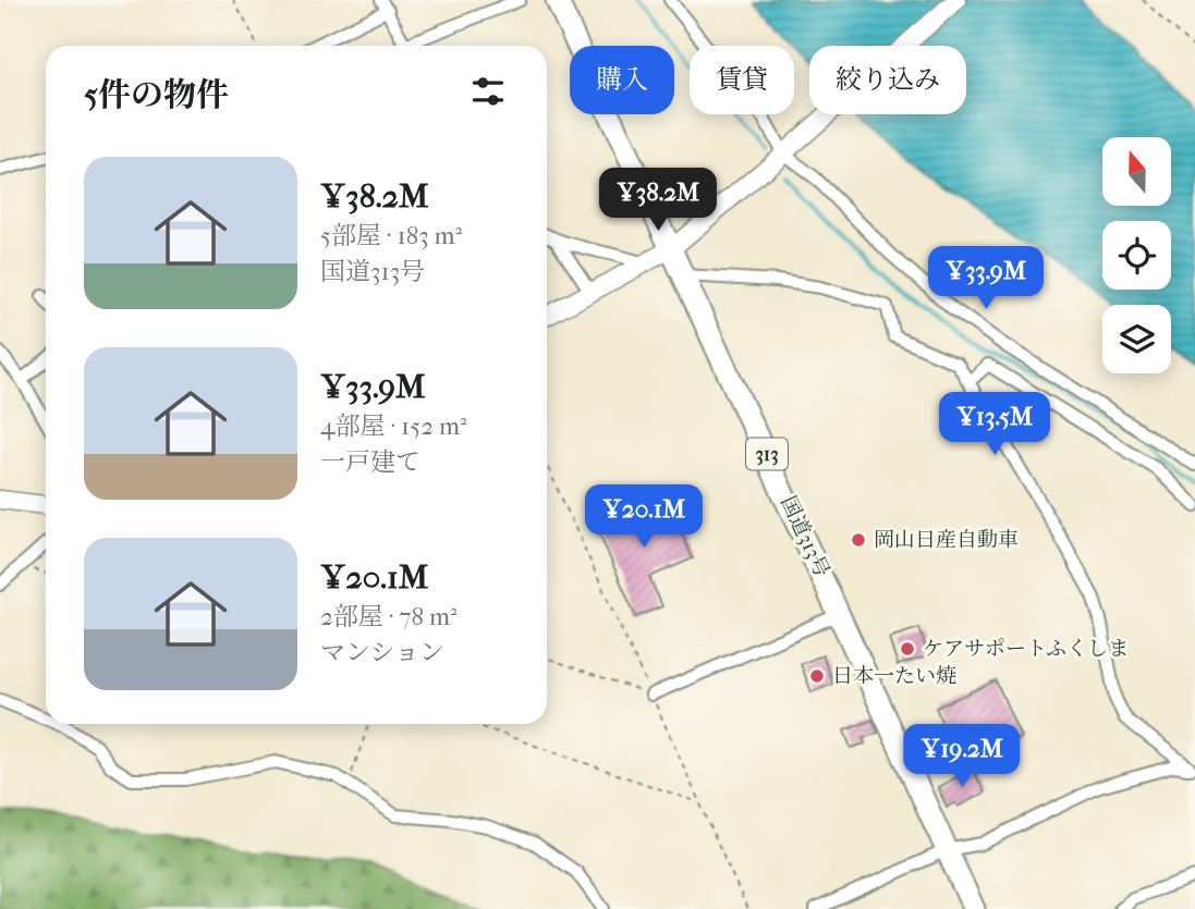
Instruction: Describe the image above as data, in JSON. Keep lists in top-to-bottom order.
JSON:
{
  "streets": {
    "highway": ["313", "国道313号"]
  },
  "places": ["岡山日産自動車", "ケアサポートふくしま", "日本一たい焼"],
  "north": "top",
  "page": {
    "chip": ["購入", "賃貸", "絞り込み"],
    "heading": "5件の物件",
    "list": [
      {
        "name": "¥38.2M",
        "note": "5部屋 · 183 m² · 国道313号"
      },
      {
        "name": "¥33.9M",
        "note": "4部屋 · 152 m² · 一戸建て"
      },
      {
        "name": "¥20.1M",
        "note": "2部屋 · 78 m² · マンション"
      }
    ],
    "price": [
      "¥38.2M",
      "¥33.9M",
      "¥13.5M",
      "¥20.1M",
      "¥19.2M"
    ]
  }
}
